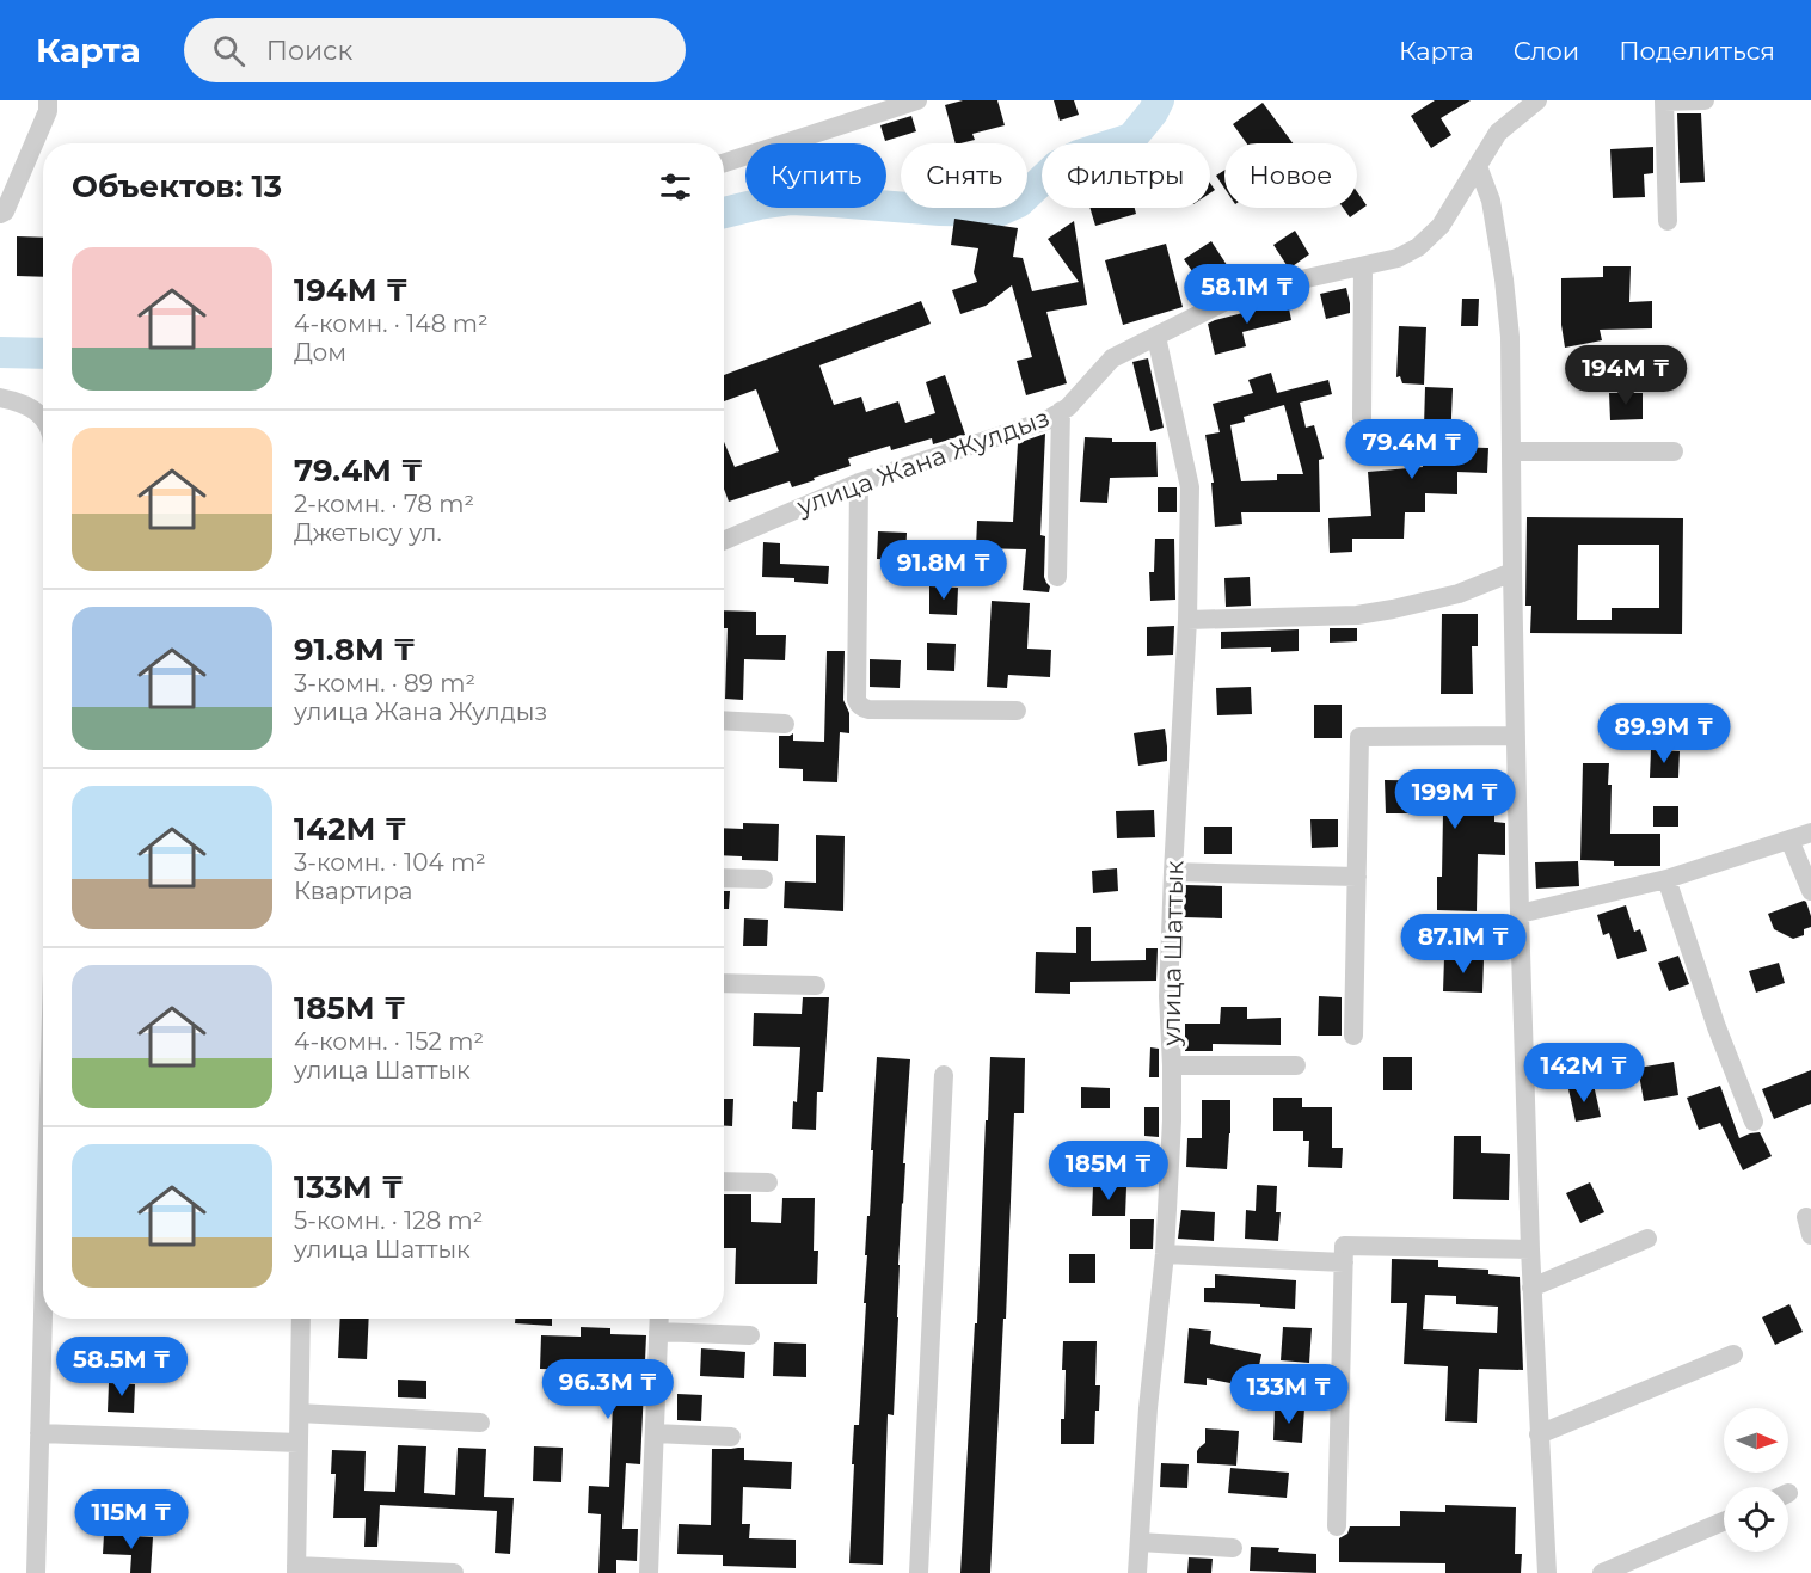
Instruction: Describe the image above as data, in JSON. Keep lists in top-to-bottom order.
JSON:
{
  "streets": {
    "street": ["улица Жана Жулдыз", "улица Шаттык"]
  },
  "crossings": [
    ["улица Жана Жулдыз", "улица Шаттык"]
  ],
  "north": "right",
  "page": {
    "header": "Карта",
    "search": "Поиск",
    "nav": ["Карта", "Слои", "Поделиться"],
    "chip": [
      "Купить",
      "Снять",
      "Фильтры",
      "Новое"
    ],
    "heading": "Объектов: 13",
    "list": [
      {
        "name": "194M ₸",
        "note": "4-комн. · 148 m² · Дом"
      },
      {
        "name": "79.4M ₸",
        "note": "2-комн. · 78 m² · Джетысу ул."
      },
      {
        "name": "91.8M ₸",
        "note": "3-комн. · 89 m² · улица Жана Жулдыз"
      },
      {
        "name": "142M ₸",
        "note": "3-комн. · 104 m² · Квартира"
      },
      {
        "name": "185M ₸",
        "note": "4-комн. · 152 m² · улица Шаттык"
      },
      {
        "name": "133M ₸",
        "note": "5-комн. · 128 m² · улица Шаттык"
      }
    ],
    "price": [
      "58.1M ₸",
      "194M ₸",
      "79.4M ₸",
      "91.8M ₸",
      "89.9M ₸",
      "199M ₸",
      "87.1M ₸",
      "142M ₸",
      "185M ₸",
      "58.5M ₸",
      "96.3M ₸",
      "133M ₸",
      "115M ₸"
    ]
  }
}
